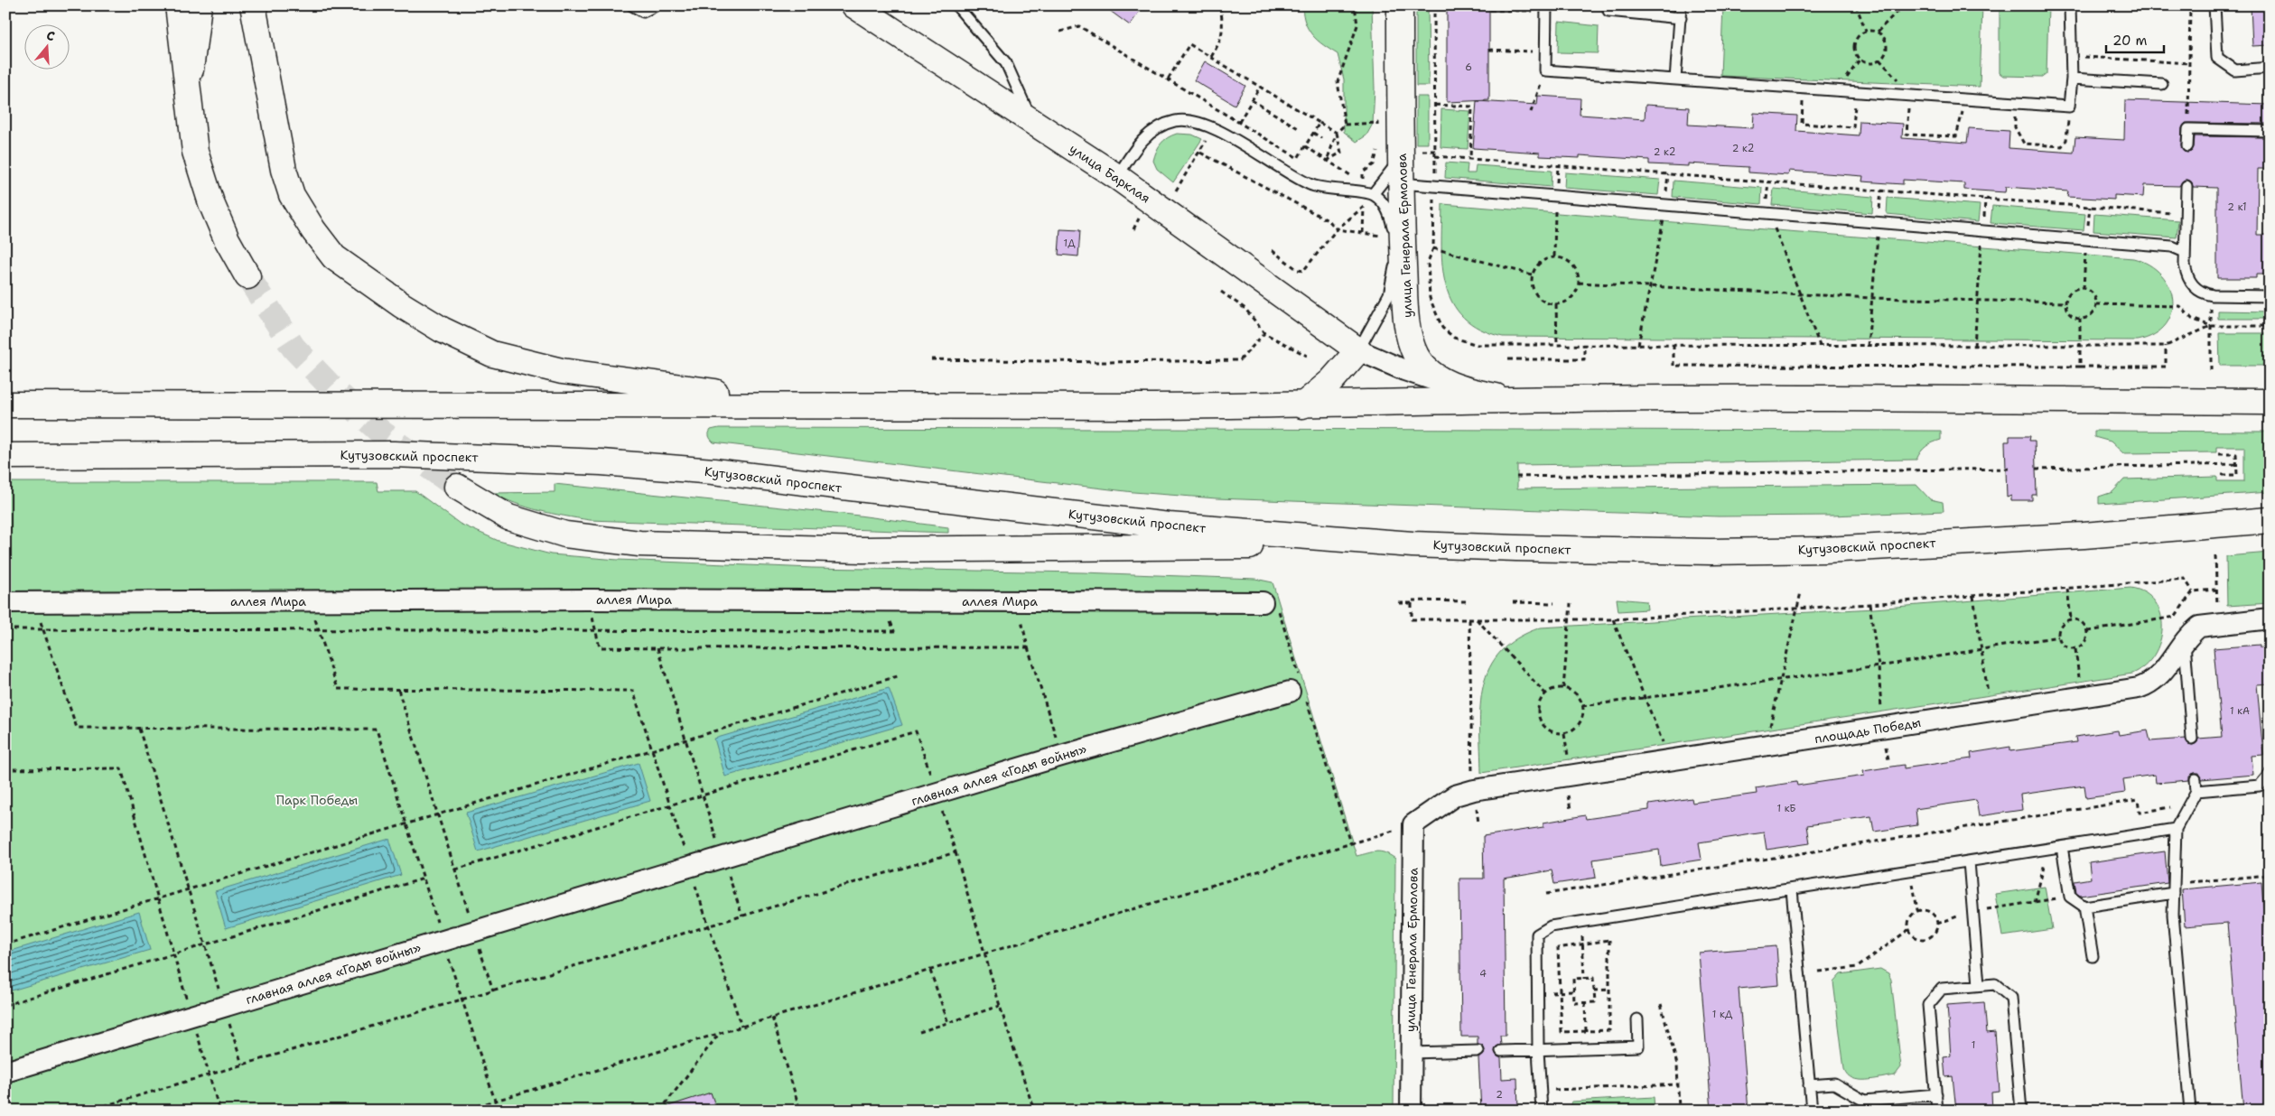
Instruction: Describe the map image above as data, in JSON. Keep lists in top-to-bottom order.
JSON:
{
  "streets": {
    "main road": ["улица Барклая", "улица Генерала Ермолова", "Кутузовский проспект"],
    "street": ["аллея Мира", "площадь Победы", "главная аллея «Годы войны»"]
  },
  "crossings": [
    ["улица Генерала Ермолова", "площадь Победы"]
  ],
  "parks": ["Парк Победы"],
  "house_numbers": [
    "6",
    "2 к2",
    "2 к2",
    "2 к1",
    "1Д",
    "1 кА",
    "1 кБ",
    "4",
    "1 кД",
    "1",
    "2"
  ],
  "scale_bar": "20 m",
  "north": "top"
}
